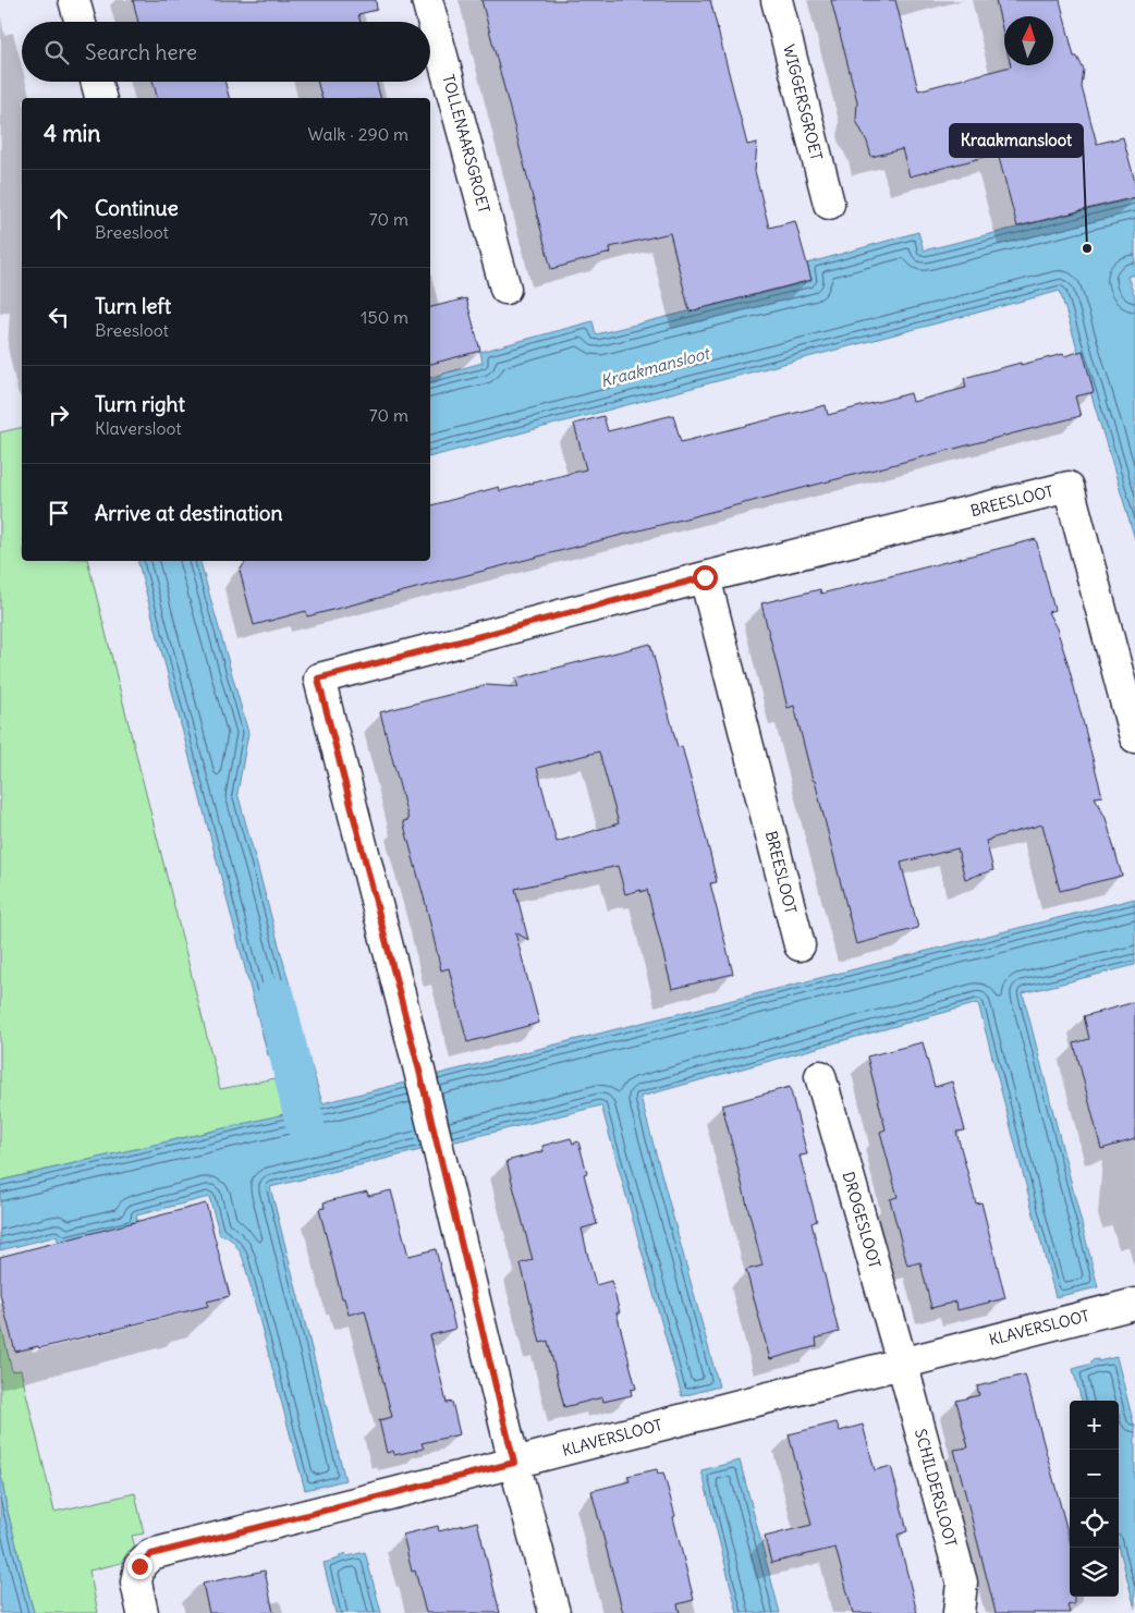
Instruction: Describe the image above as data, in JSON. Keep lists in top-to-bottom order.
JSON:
{
  "streets": {
    "street": [
      "WIGGERSGROET",
      "TOLLENAARSGROET",
      "BREESLOOT",
      "DROGESLOOT",
      "KLAVERSLOOT",
      "SCHILDERSLOOT"
    ]
  },
  "crossings": [
    ["BREESLOOT", "KLAVERSLOOT"],
    ["DROGESLOOT", "KLAVERSLOOT"],
    ["DROGESLOOT", "SCHILDERSLOOT"],
    ["KLAVERSLOOT", "SCHILDERSLOOT"]
  ],
  "water": ["Kraakmansloot"],
  "places": ["Kraakmansloot"],
  "north": "top",
  "page": {
    "search": "Search here",
    "heading": ["4 min", "Walk · 290 m"],
    "list": [
      ["Continue", "Breesloot", "70 m"],
      ["Turn left", "Breesloot", "150 m"],
      ["Turn right", "Klaversloot", "70 m"],
      "Arrive at destination"
    ],
    "map_buttons": ["+", "−"]
  }
}
